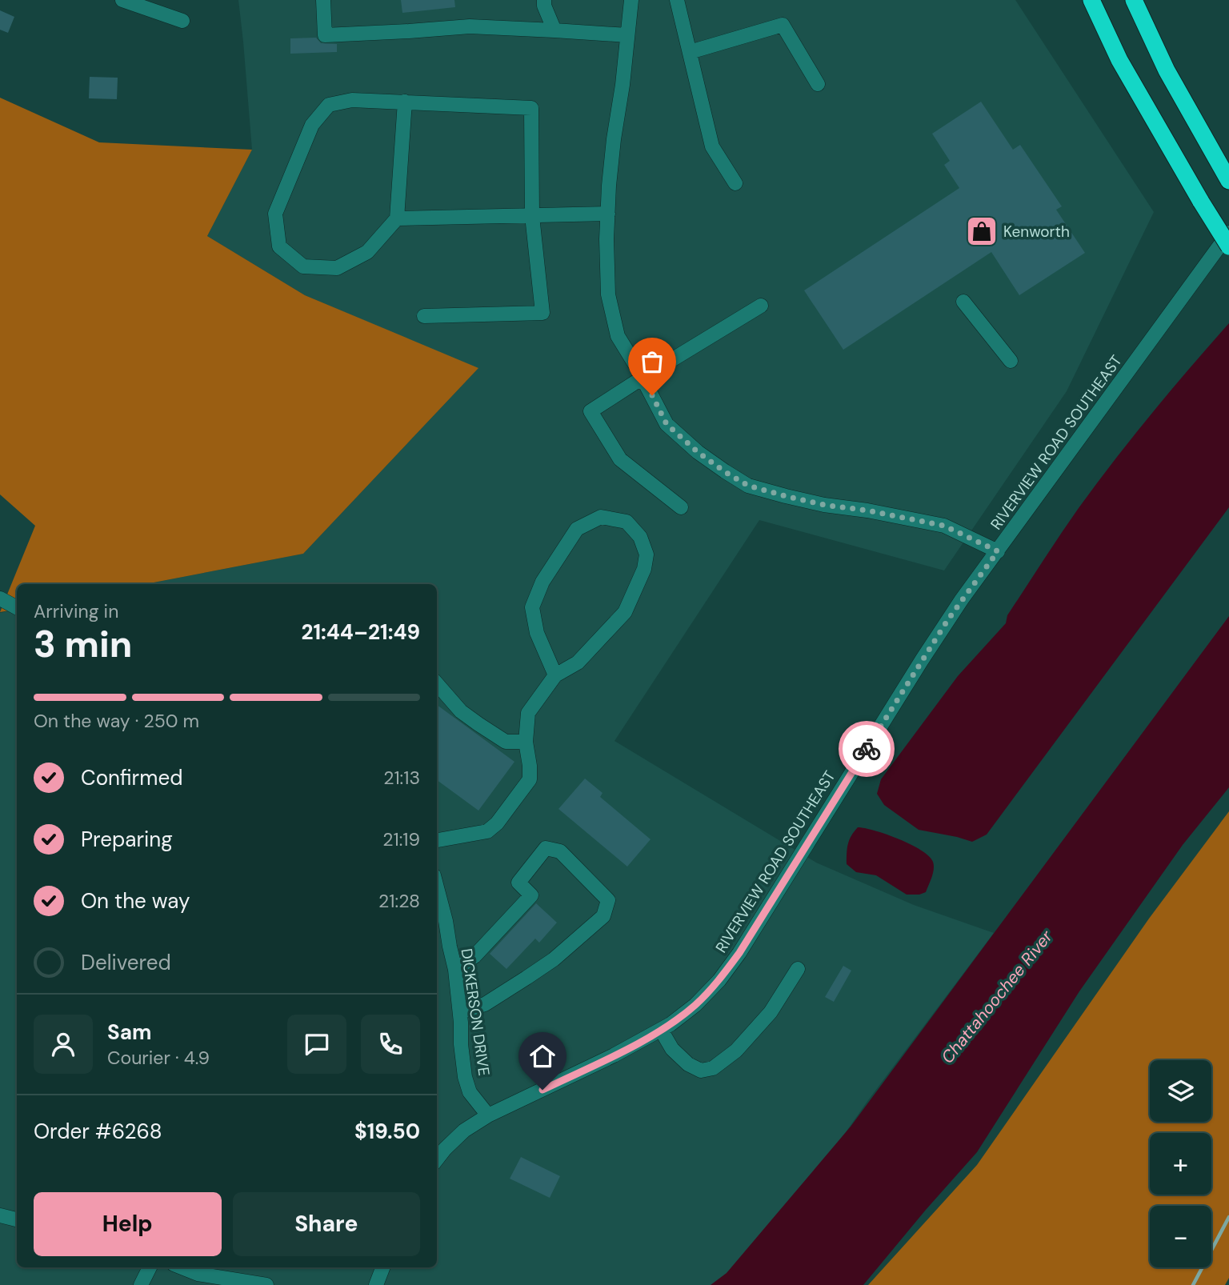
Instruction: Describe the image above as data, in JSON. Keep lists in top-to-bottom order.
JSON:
{
  "streets": {
    "street": ["RIVERVIEW ROAD SOUTHEAST", "DICKERSON DRIVE"]
  },
  "crossings": [
    ["RIVERVIEW ROAD SOUTHEAST", "DICKERSON DRIVE"]
  ],
  "water": ["Chattahoochee River"],
  "places": {
    "shop": ["Kenworth"]
  },
  "page": {
    "heading": ["3 min", "Arriving in", "21:44–21:49"],
    "panel": [
      "Sam",
      "Courier · 4.9",
      "Order #6268",
      "$19.50"
    ],
    "bar": "On the way · 250 m",
    "list": [
      ["Confirmed", "21:13"],
      ["Preparing", "21:19"],
      ["On the way", "21:28"],
      "Delivered"
    ],
    "map_buttons": ["+", "−"],
    "buttons": ["Help", "Share"]
  }
}
